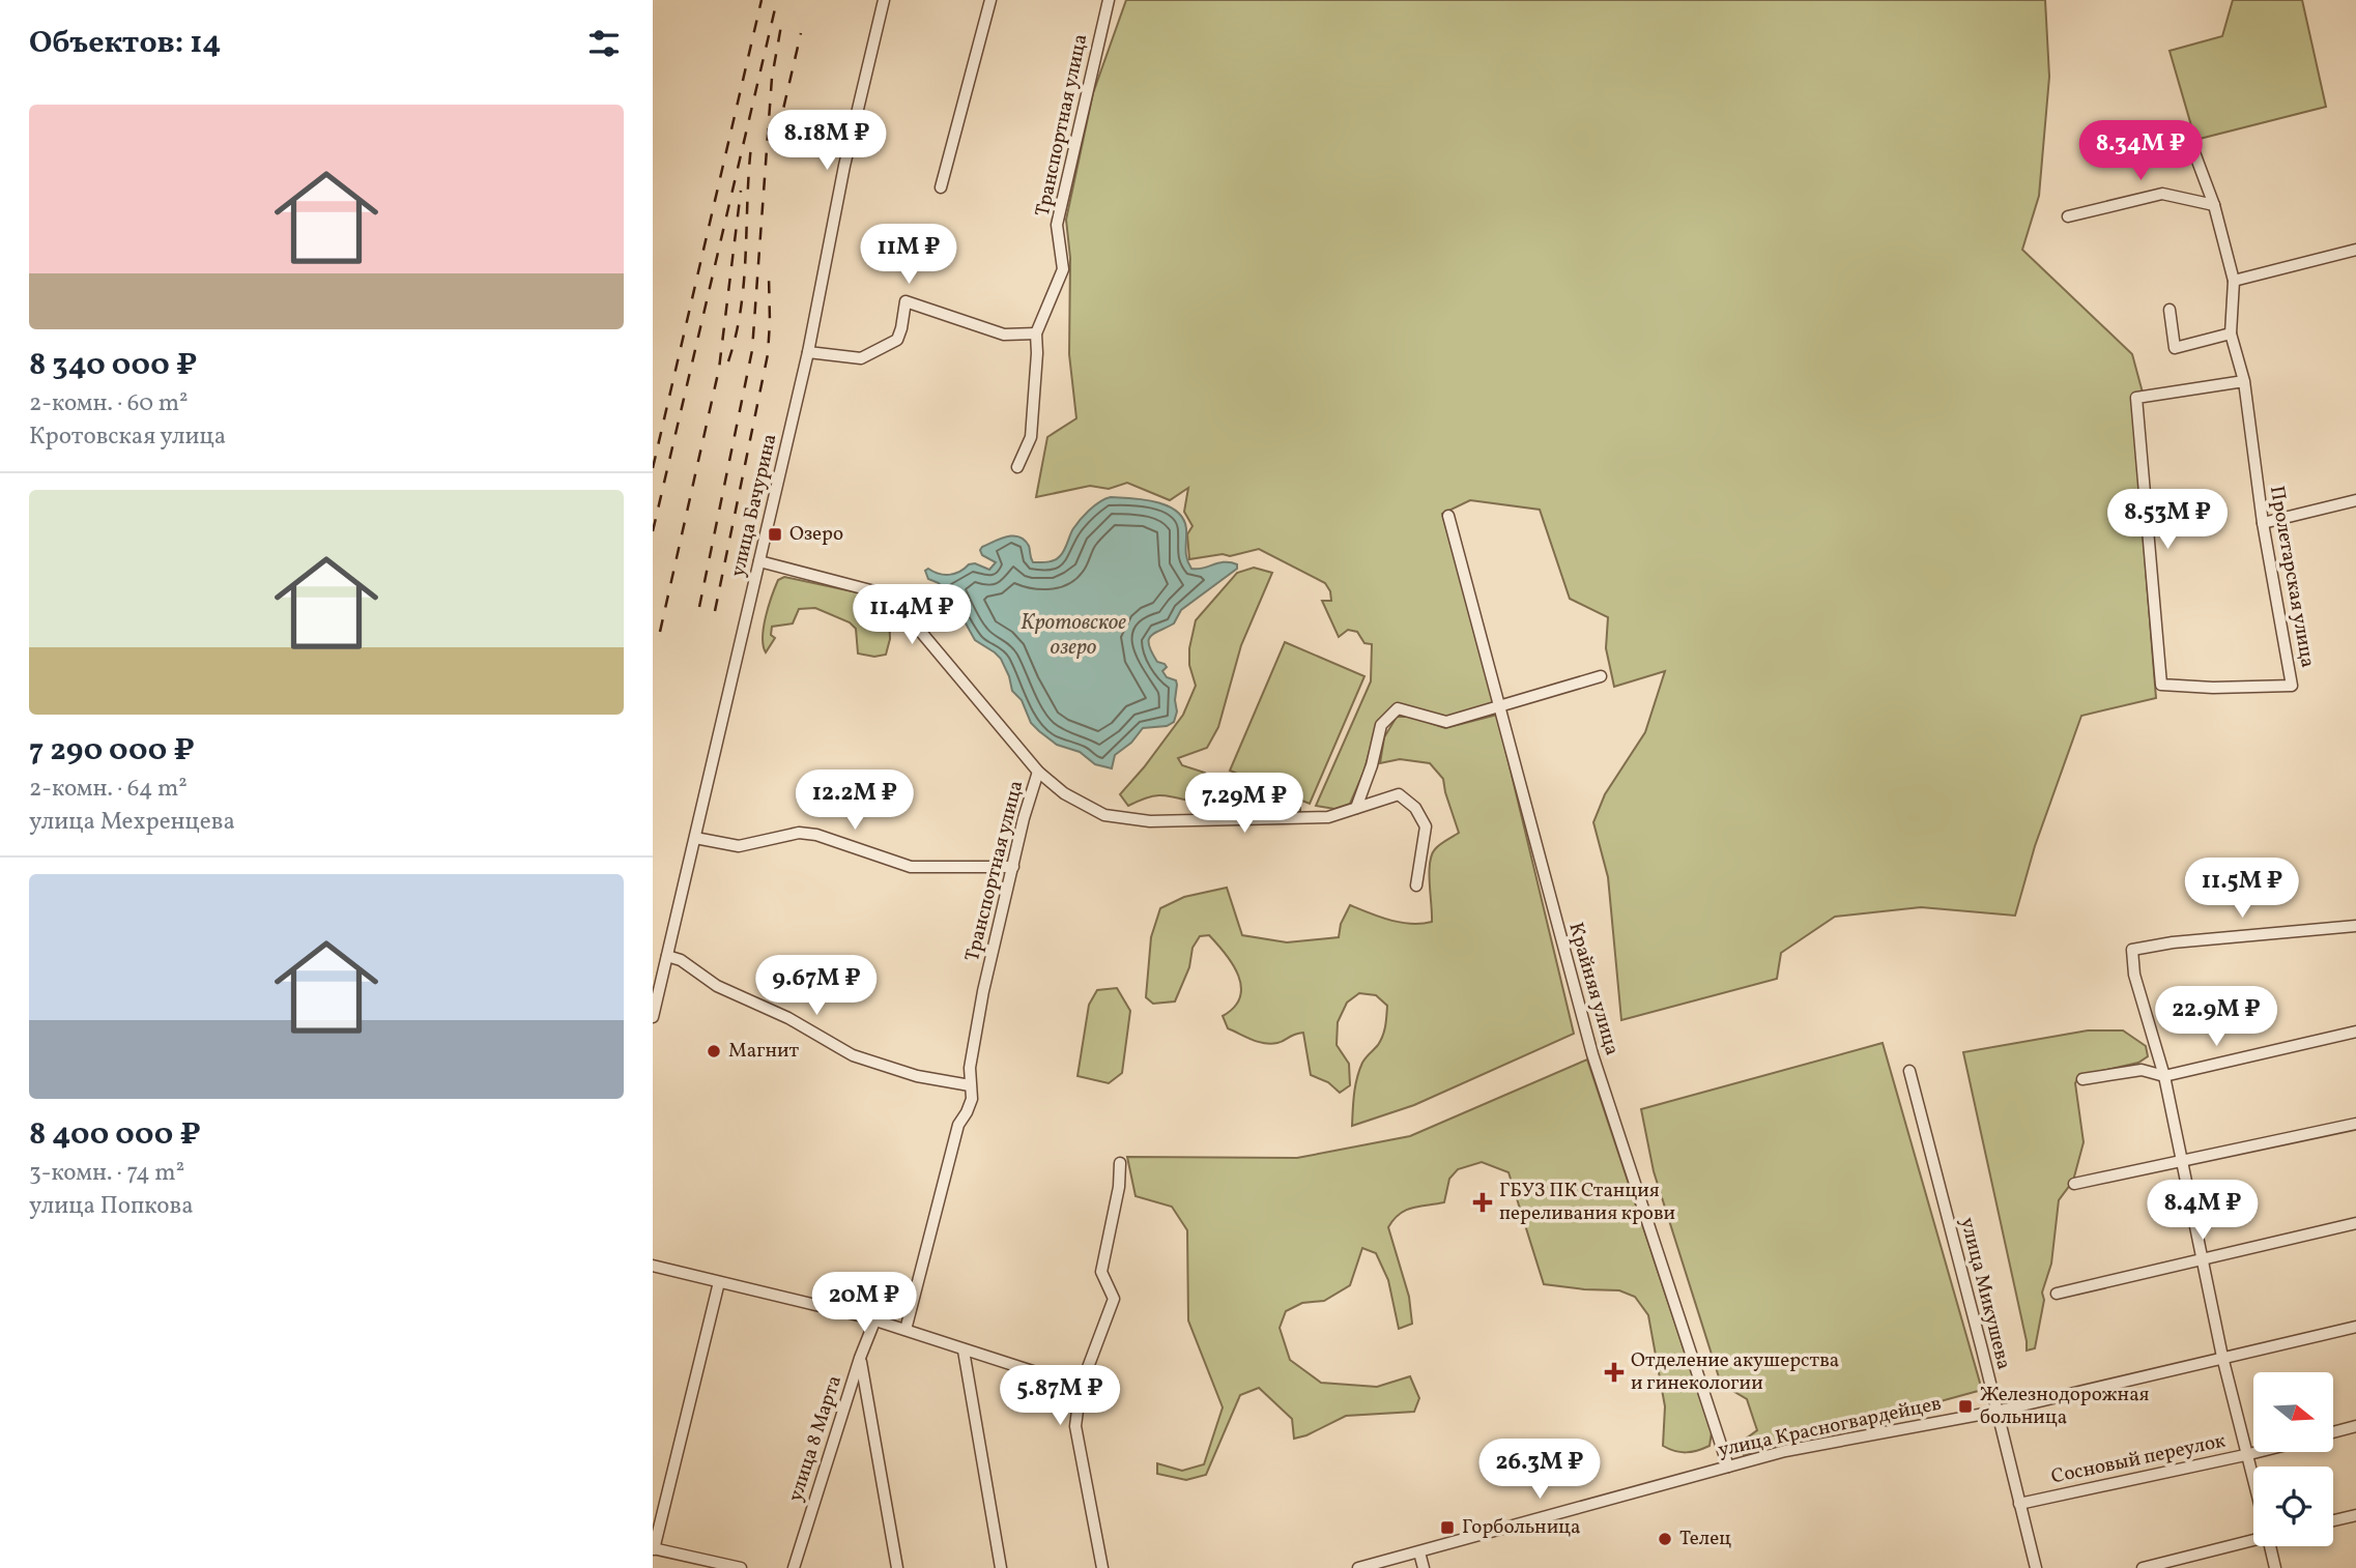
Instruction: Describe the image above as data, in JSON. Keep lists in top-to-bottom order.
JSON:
{
  "streets": {
    "street": [
      "Транспортная улица",
      "улица Бачурина",
      "Пролетарская улица",
      "Крайняя улица",
      "улица Микушева",
      "улица Красногвардейцев",
      "улица 8 Марта",
      "Сосновый переулок"
    ]
  },
  "crossings": [
    ["Транспортная улица", "улица Бачурина"],
    ["Крайняя улица", "улица Красногвардейцев"],
    ["улица Микушева", "улица Красногвардейцев"],
    ["улица Микушева", "Сосновый переулок"]
  ],
  "water": ["Кротовское озеро"],
  "places": {
    "transit": ["Озеро", "Железнодорожная больница", "Горбольница"],
    "other": ["Магнит", "Телец"],
    "health": ["ГБУЗ ПК Станция переливания крови", "Отделение акушерства и гинекологии"]
  },
  "north": "right",
  "page": {
    "heading": "Объектов: 14",
    "list": [
      {
        "name": "8 340 000 ₽",
        "note": "2-комн. · 60 m² · Кротовская улица"
      },
      {
        "name": "7 290 000 ₽",
        "note": "2-комн. · 64 m² · улица Мехренцева"
      },
      {
        "name": "8 400 000 ₽",
        "note": "3-комн. · 74 m² · улица Попкова"
      }
    ],
    "price": [
      "8.18M ₽",
      "8.34M ₽",
      "11M ₽",
      "8.53M ₽",
      "11.4M ₽",
      "12.2M ₽",
      "7.29M ₽",
      "11.5M ₽",
      "9.67M ₽",
      "22.9M ₽",
      "8.4M ₽",
      "20M ₽",
      "5.87M ₽",
      "26.3M ₽"
    ]
  }
}
